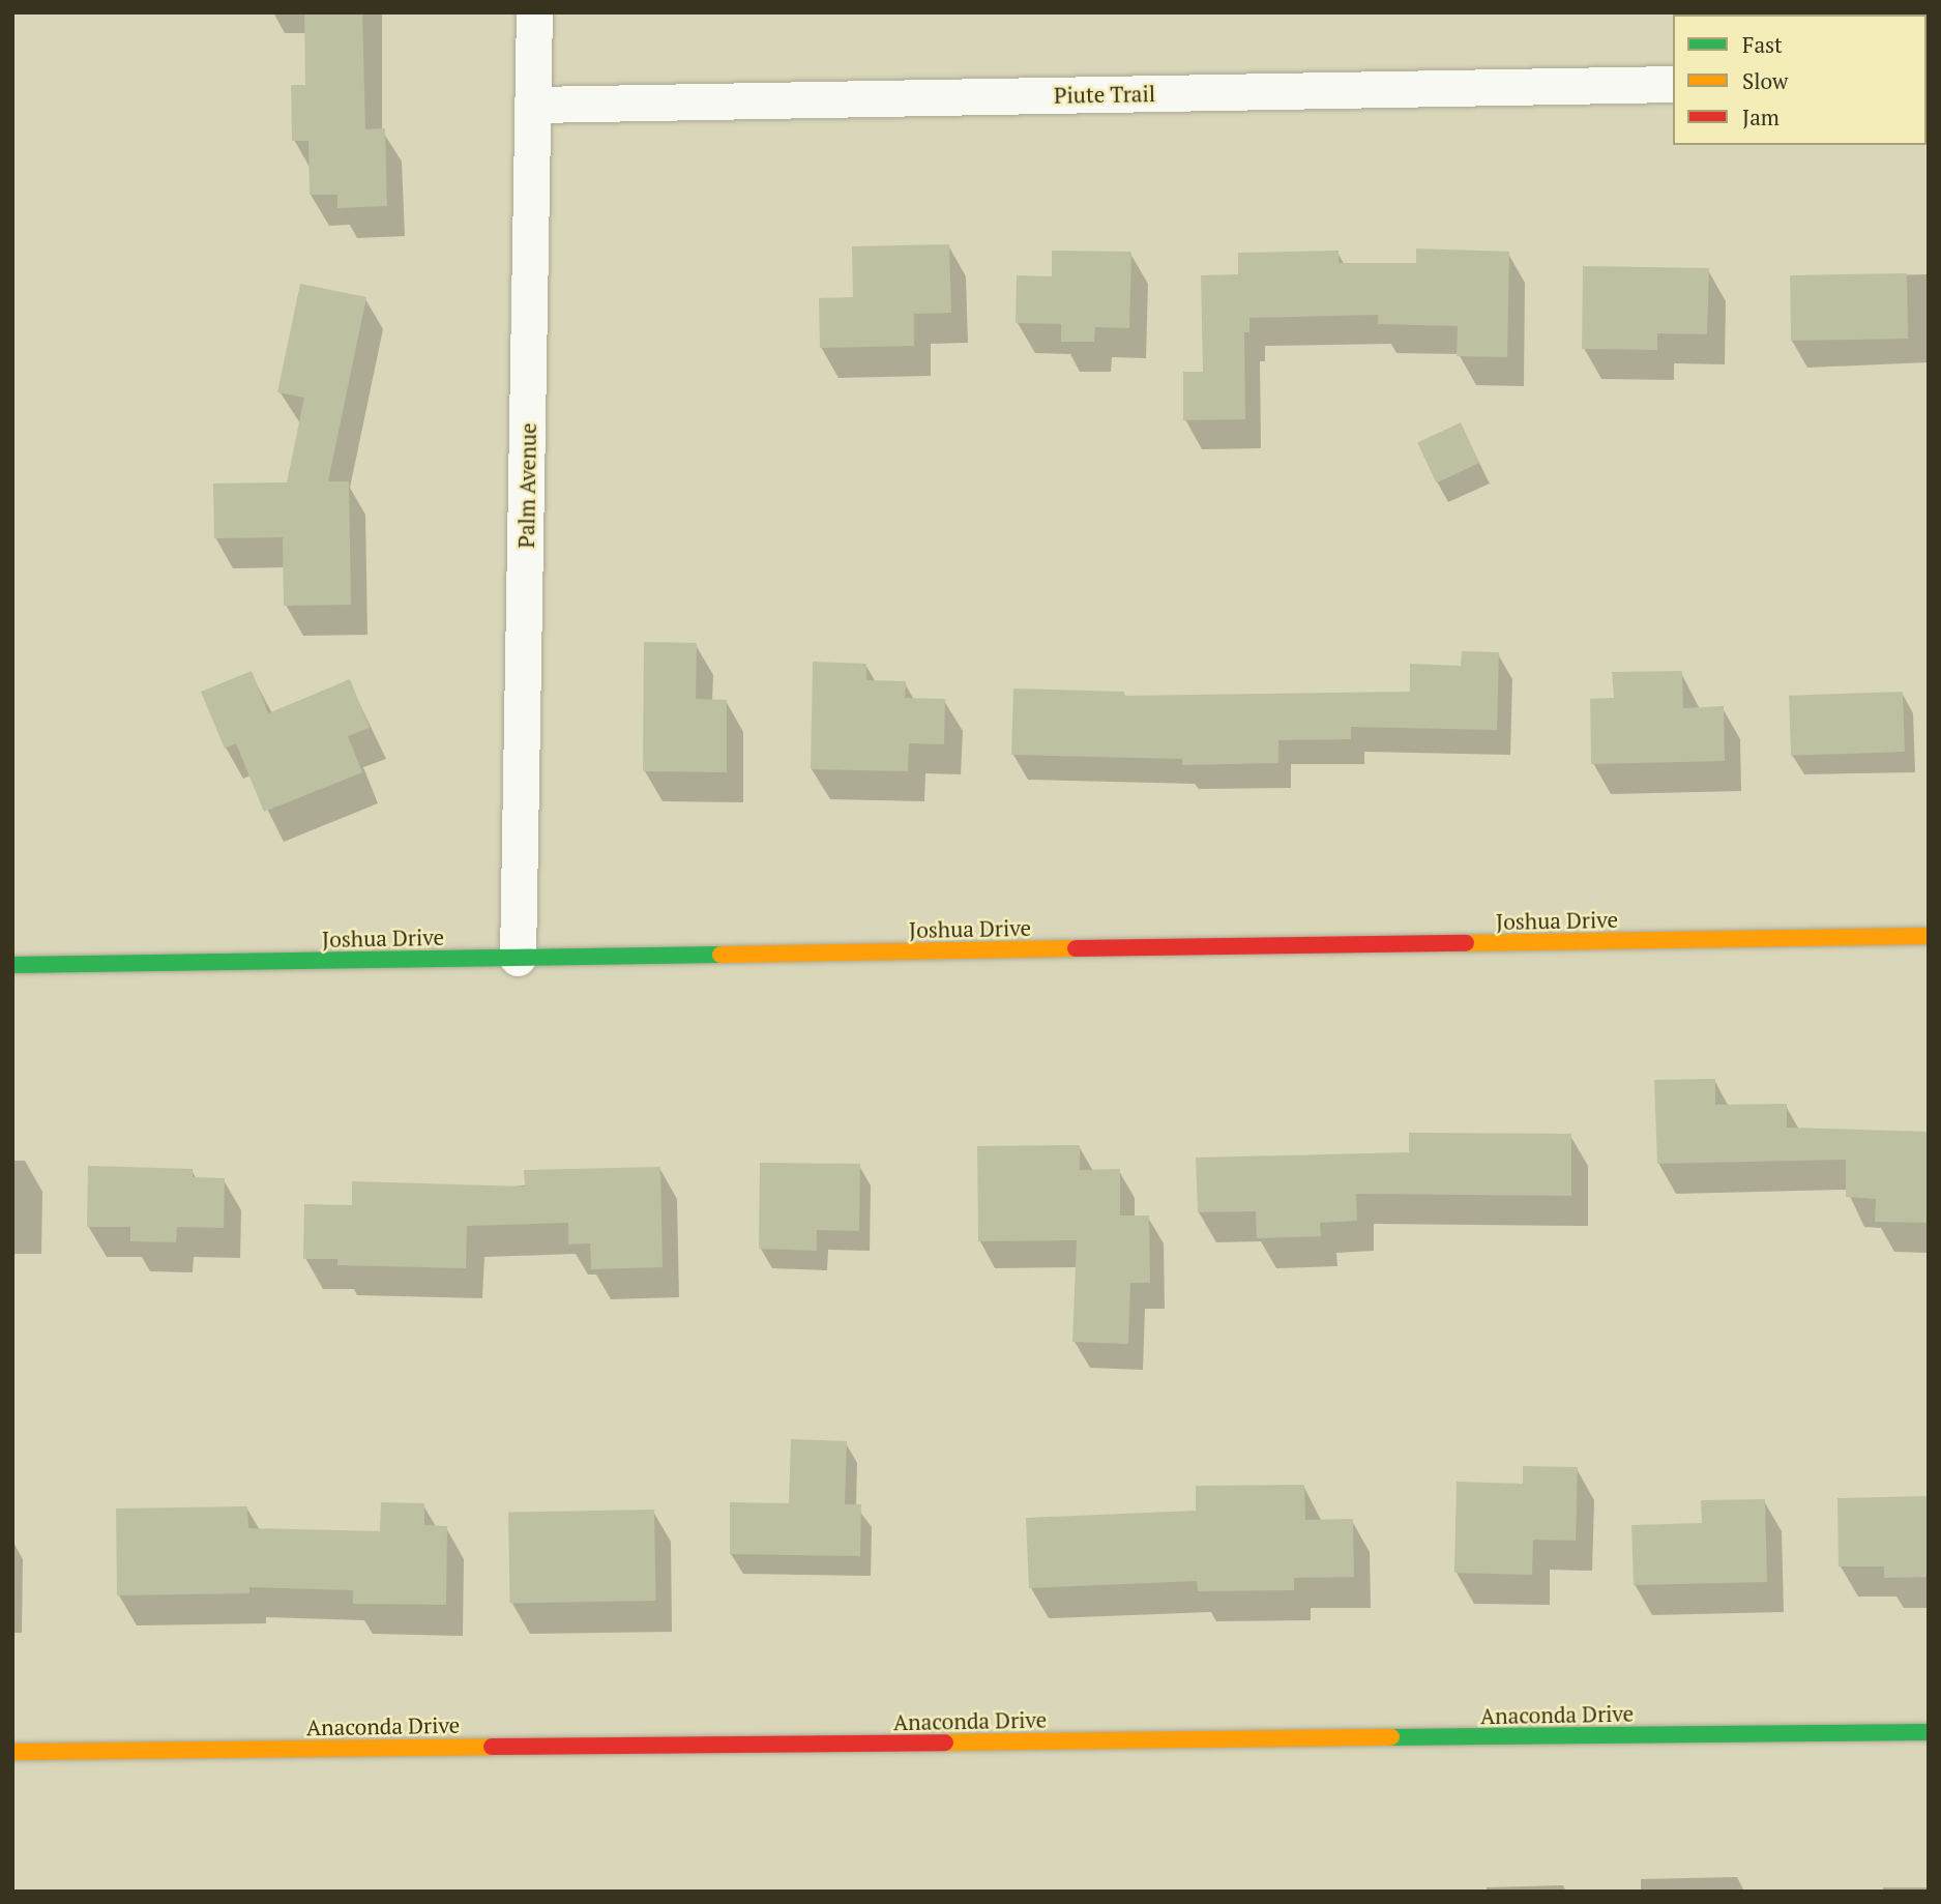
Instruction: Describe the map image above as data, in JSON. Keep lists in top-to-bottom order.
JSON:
{
  "streets": {
    "street": [
      "Piute Trail",
      "Palm Avenue",
      "Joshua Drive",
      "Anaconda Drive"
    ]
  },
  "crossings": [
    ["Piute Trail", "Palm Avenue"],
    ["Palm Avenue", "Joshua Drive"]
  ],
  "legend": ["Fast", "Slow", "Jam"]
}
